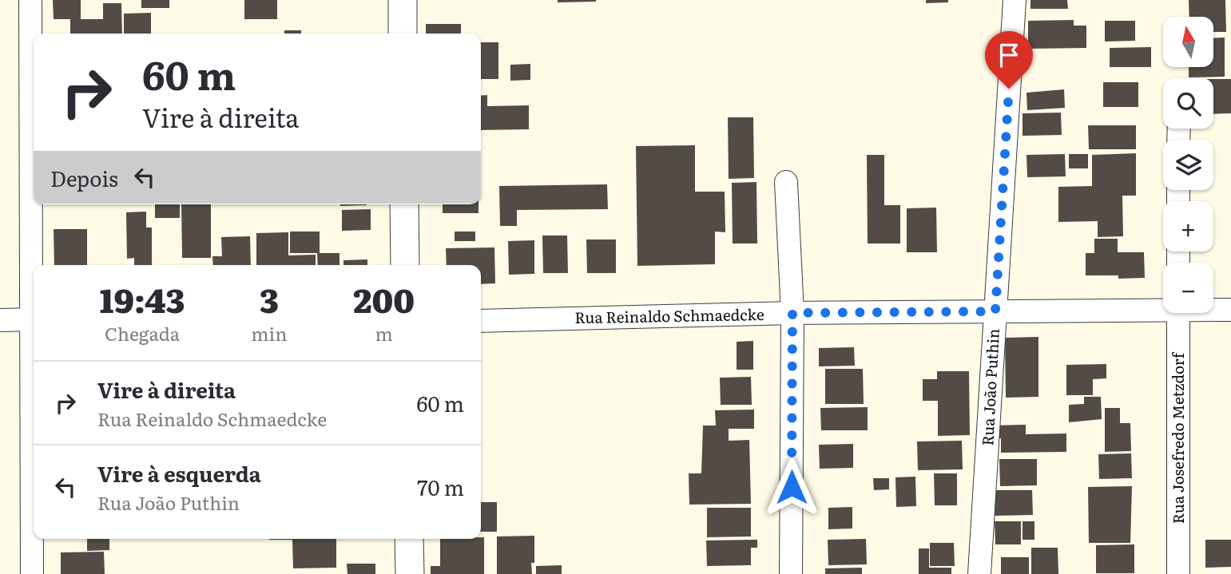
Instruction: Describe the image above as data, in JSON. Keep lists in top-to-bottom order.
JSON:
{
  "streets": {
    "street": ["Rua Reinaldo Schmaedcke", "Rua João Puthin", "Rua Josefredo Metzdorf"]
  },
  "crossings": [
    ["Rua Reinaldo Schmaedcke", "Rua João Puthin"]
  ],
  "north": "top",
  "page": {
    "map_buttons": ["+", "−"],
    "turn": ["60 m", "Vire à direita"],
    "then": "Depois",
    "eta": [
      "19:43",
      "Chegada",
      "3",
      "min",
      "200",
      "m"
    ],
    "list": [
      {
        "name": "Vire à direita",
        "note": "Rua Reinaldo Schmaedcke",
        "value": "60 m"
      },
      {
        "name": "Vire à esquerda",
        "note": "Rua João Puthin",
        "value": "70 m"
      }
    ]
  }
}
